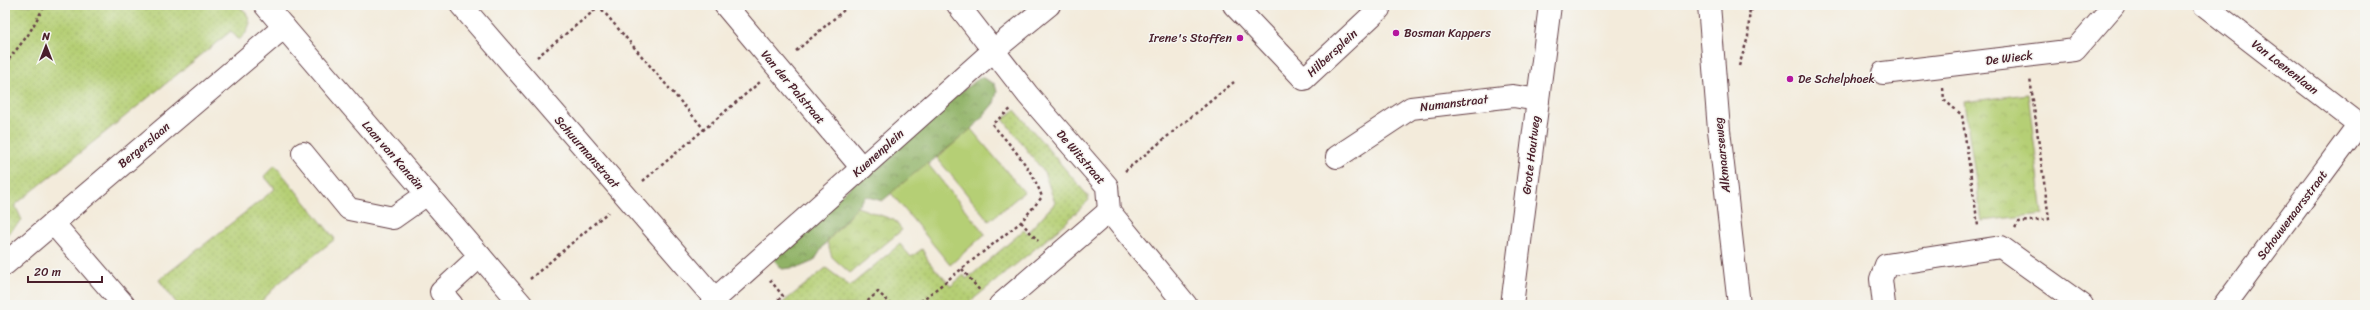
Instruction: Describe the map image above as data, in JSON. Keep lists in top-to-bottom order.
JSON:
{
  "streets": {
    "street": [
      "Hilbersplein",
      "De Wieck",
      "Van Loenenlaan",
      "Van der Palstraat",
      "Numanstraat",
      "Bergerslaan",
      "Schuurmanstraat",
      "Kuenenplein",
      "Laan van Kanaän",
      "Grote Houtweg",
      "Alkmaarseweg",
      "De Witstraat",
      "Schouwenaarsstraat"
    ]
  },
  "crossings": [
    ["Van Loenenlaan", "Schouwenaarsstraat"],
    ["Van der Palstraat", "Kuenenplein"],
    ["Numanstraat", "Grote Houtweg"],
    ["Bergerslaan", "Laan van Kanaän"],
    ["Schuurmanstraat", "Kuenenplein"],
    ["Kuenenplein", "De Witstraat"]
  ],
  "places": ["Bosman Kappers", "Irene's Stoffen", "De Schelphoek"],
  "scale_bar": "20 m",
  "north": "top"
}
